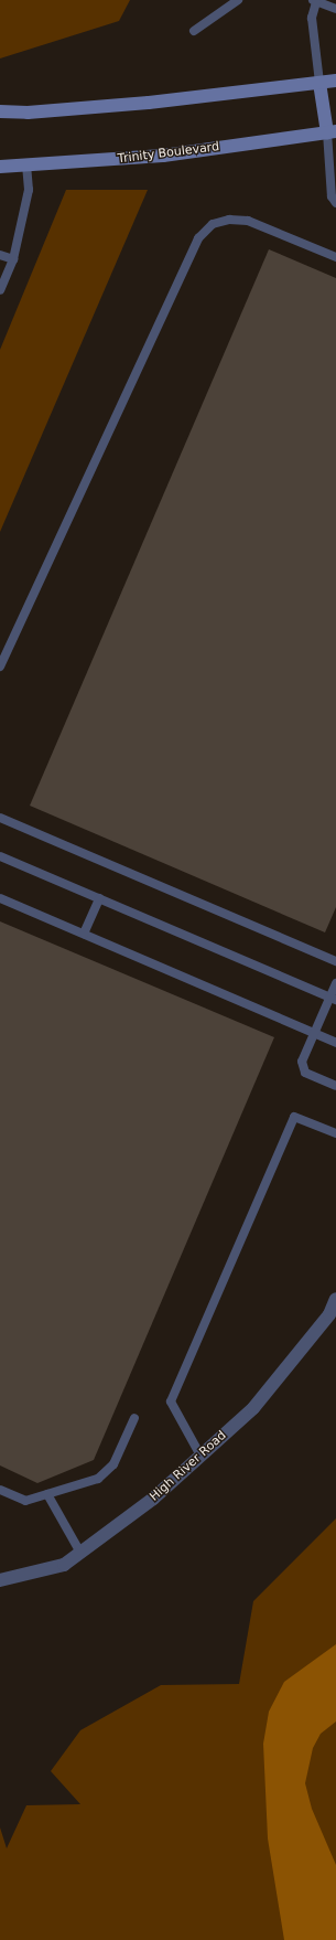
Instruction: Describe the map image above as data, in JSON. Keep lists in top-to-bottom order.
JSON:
{
  "streets": {
    "main road": ["Trinity Boulevard"],
    "street": ["High River Road"]
  }
}
